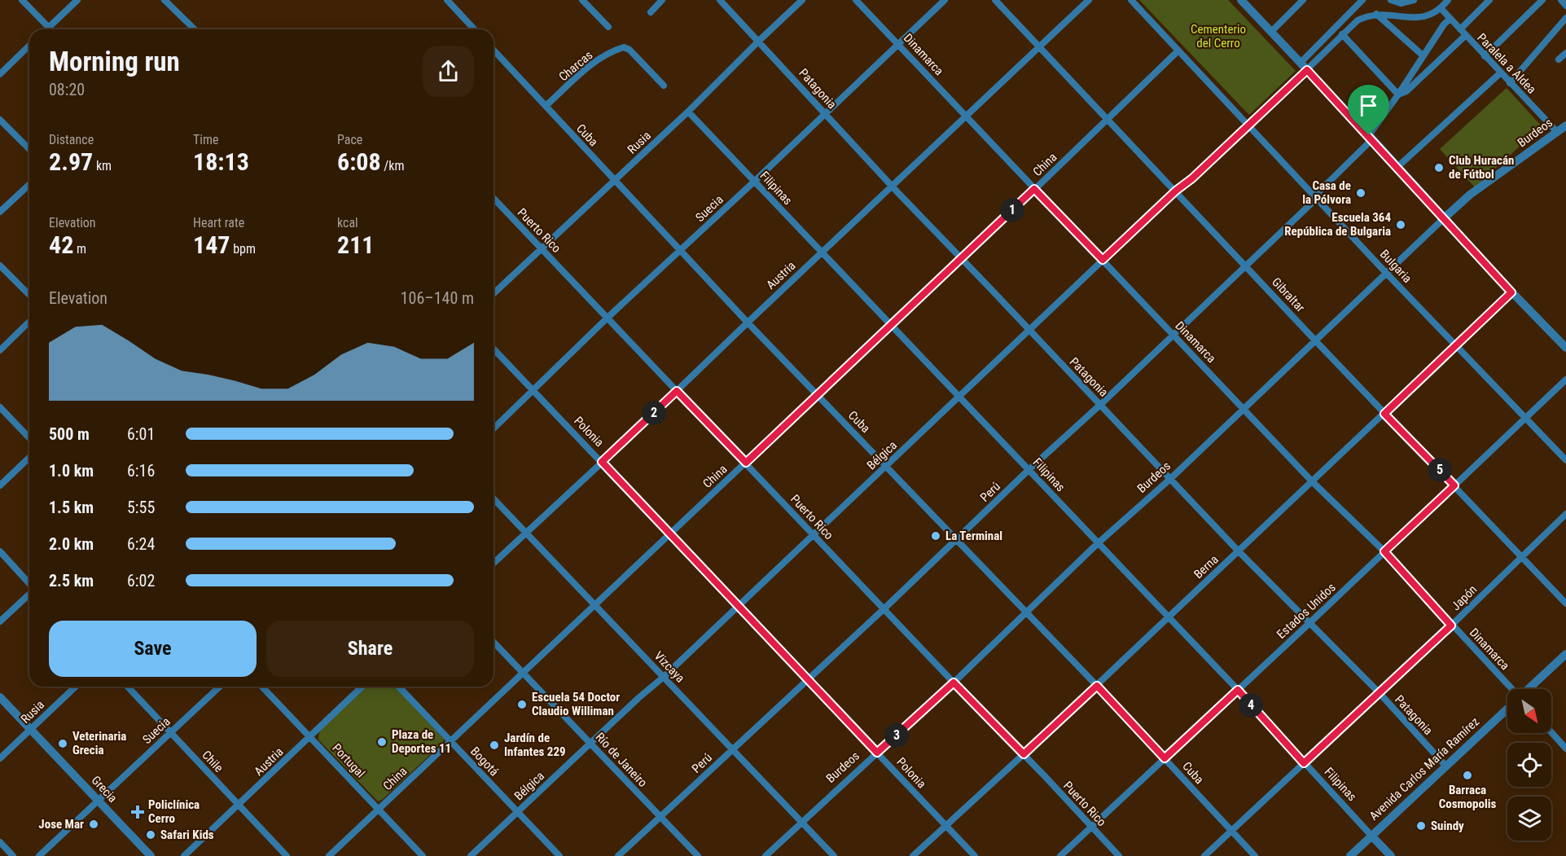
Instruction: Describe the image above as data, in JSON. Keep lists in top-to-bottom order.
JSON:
{
  "streets": {
    "street": [
      "Dinamarca",
      "Paralela a Aldea",
      "Charcas",
      "Patagonia",
      "Burdeos",
      "Cuba",
      "Rusia",
      "China",
      "Filipinas",
      "Suecia",
      "Puerto Rico",
      "Bulgaria",
      "Austria",
      "Gibraltar",
      "Polonia",
      "Bélgica",
      "Perú",
      "Berna",
      "Japón",
      "Estados Unidos",
      "Vizcaya",
      "Río de Janeiro",
      "Portugal",
      "Chile",
      "Bogotá",
      "Avenida Carlos María Ramírez",
      "Grecia"
    ]
  },
  "crossings": [
    ["Dinamarca", "Burdeos"],
    ["Dinamarca", "China"],
    ["Dinamarca", "Suecia"],
    ["Dinamarca", "Austria"],
    ["Dinamarca", "Bélgica"],
    ["Dinamarca", "Perú"],
    ["Dinamarca", "Berna"],
    ["Dinamarca", "Japón"],
    ["Dinamarca", "Estados Unidos"],
    ["Paralela a Aldea", "Burdeos"],
    ["Charcas", "Cuba"],
    ["Patagonia", "Burdeos"],
    ["Patagonia", "Rusia"],
    ["Patagonia", "China"],
    ["Patagonia", "Suecia"],
    ["Patagonia", "Austria"],
    ["Patagonia", "Bélgica"],
    ["Patagonia", "Perú"],
    ["Patagonia", "Berna"],
    ["Patagonia", "Japón"],
    ["Patagonia", "Estados Unidos"],
    ["Patagonia", "Avenida Carlos María Ramírez"],
    ["Burdeos", "Cuba"],
    ["Burdeos", "Filipinas"],
    ["Burdeos", "Puerto Rico"],
    ["Burdeos", "Bulgaria"],
    ["Burdeos", "Gibraltar"],
    ["Burdeos", "Polonia"],
    ["Burdeos", "Vizcaya"],
    ["Cuba", "Rusia"],
    ["Cuba", "China"],
    ["Cuba", "Suecia"],
    ["Cuba", "Austria"],
    ["Cuba", "Bélgica"],
    ["Cuba", "Perú"],
    ["Cuba", "Berna"],
    ["Cuba", "Japón"],
    ["Cuba", "Estados Unidos"],
    ["Rusia", "Filipinas"],
    ["Rusia", "Puerto Rico"],
    ["Rusia", "Grecia"],
    ["China", "Filipinas"],
    ["China", "Puerto Rico"],
    ["China", "Bulgaria"],
    ["China", "Gibraltar"],
    ["China", "Polonia"],
    ["China", "Vizcaya"],
    ["China", "Río de Janeiro"],
    ["China", "Portugal"],
    ["China", "Bogotá"],
    ["Filipinas", "Suecia"],
    ["Filipinas", "Austria"],
    ["Filipinas", "Bélgica"],
    ["Filipinas", "Perú"],
    ["Filipinas", "Berna"],
    ["Filipinas", "Japón"],
    ["Filipinas", "Estados Unidos"],
    ["Filipinas", "Avenida Carlos María Ramírez"],
    ["Suecia", "Puerto Rico"],
    ["Suecia", "Polonia"],
    ["Suecia", "Chile"],
    ["Suecia", "Grecia"],
    ["Puerto Rico", "Austria"],
    ["Puerto Rico", "Bélgica"],
    ["Puerto Rico", "Perú"],
    ["Puerto Rico", "Berna"],
    ["Puerto Rico", "Estados Unidos"],
    ["Bulgaria", "Bélgica"],
    ["Bulgaria", "Perú"],
    ["Bulgaria", "Berna"],
    ["Bulgaria", "Estados Unidos"],
    ["Austria", "Gibraltar"],
    ["Austria", "Polonia"],
    ["Austria", "Vizcaya"],
    ["Austria", "Portugal"],
    ["Austria", "Chile"],
    ["Gibraltar", "Bélgica"],
    ["Gibraltar", "Perú"],
    ["Gibraltar", "Berna"],
    ["Gibraltar", "Japón"],
    ["Gibraltar", "Estados Unidos"],
    ["Polonia", "Bélgica"],
    ["Polonia", "Perú"],
    ["Polonia", "Berna"],
    ["Bélgica", "Vizcaya"],
    ["Bélgica", "Río de Janeiro"],
    ["Bélgica", "Bogotá"],
    ["Perú", "Vizcaya"],
    ["Perú", "Río de Janeiro"]
  ],
  "parks": ["Cementerio del Cerro"],
  "places": {
    "other": [
      "Club Huracán de Fútbol",
      "Casa de la Pólvora",
      "Escuela 364 República de Bulgaria",
      "La Terminal",
      "Escuela 54 Doctor Claudio Williman",
      "Plaza de Deportes 11",
      "Veterinaria Grecia",
      "Jardín de Infantes 229",
      "Barraca Cosmopolis",
      "Jose Mar",
      "Suindy",
      "Safari Kids"
    ],
    "health": ["Policlínica Cerro"]
  },
  "north": "bottom right",
  "page": {
    "heading": ["Morning run", "08:20"],
    "stats": [
      ["Distance", "2.97 km"],
      ["Time", "18:13"],
      ["Pace", "6:08 /km"],
      ["Elevation", "42 m"],
      ["Heart rate", "147 bpm"],
      ["kcal", "211"]
    ],
    "pins": [
      "1",
      "2",
      "5",
      "4",
      "3"
    ],
    "chart": ["Elevation", "106–140 m"],
    "list": [
      {
        "name": "500 m",
        "note": "6:01"
      },
      {
        "name": "1.0 km",
        "note": "6:16"
      },
      {
        "name": "1.5 km",
        "note": "5:55"
      },
      {
        "name": "2.0 km",
        "note": "6:24"
      },
      {
        "name": "2.5 km",
        "note": "6:02"
      }
    ],
    "buttons": ["Save", "Share"]
  }
}
